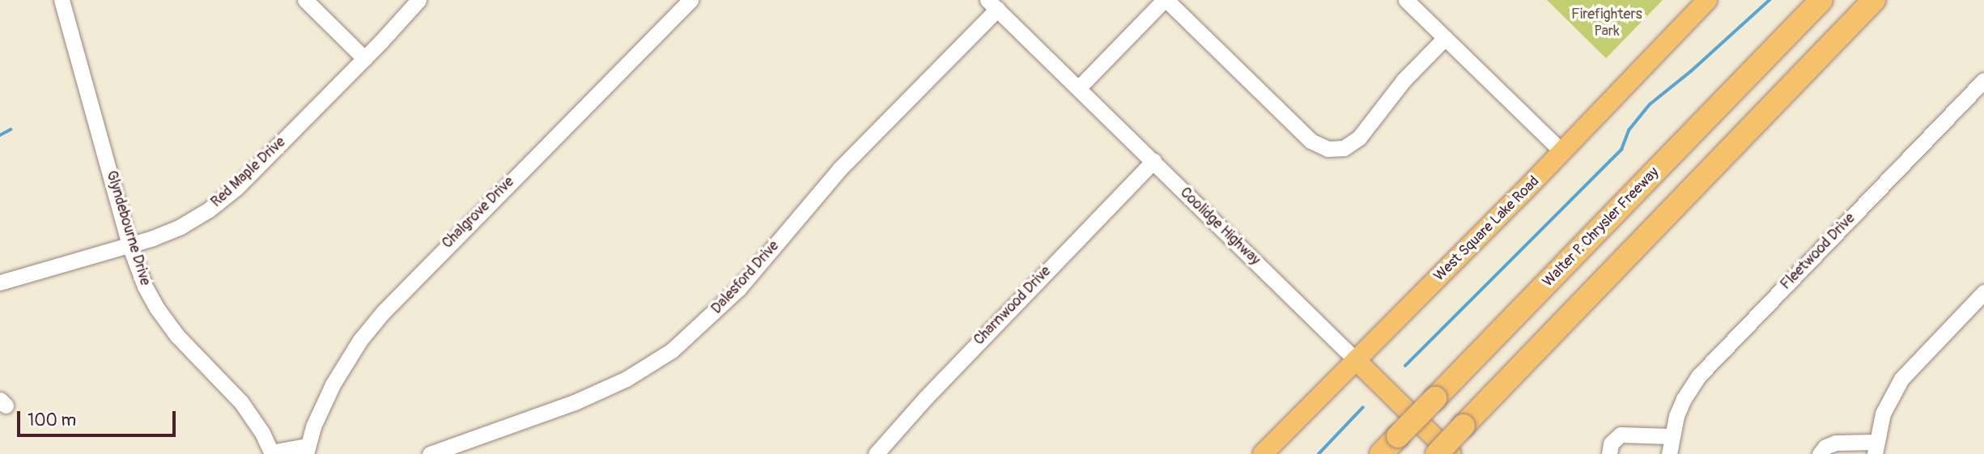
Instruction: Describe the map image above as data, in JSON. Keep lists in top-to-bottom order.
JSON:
{
  "streets": {
    "highway": ["Walter P. Chrysler Freeway"],
    "main road": ["Coolidge Highway", "West Square Lake Road"],
    "street": [
      "Red Maple Drive",
      "Chalgrove Drive",
      "Glyndebourne Drive",
      "Fleetwood Drive",
      "Dalesford Drive",
      "Charnwood Drive"
    ]
  },
  "crossings": [
    ["Red Maple Drive", "Glyndebourne Drive"],
    ["Coolidge Highway", "West Square Lake Road"],
    ["Coolidge Highway", "Dalesford Drive"],
    ["Coolidge Highway", "Charnwood Drive"]
  ],
  "parks": ["Firefighters Park"],
  "scale_bar": "100 m"
}
